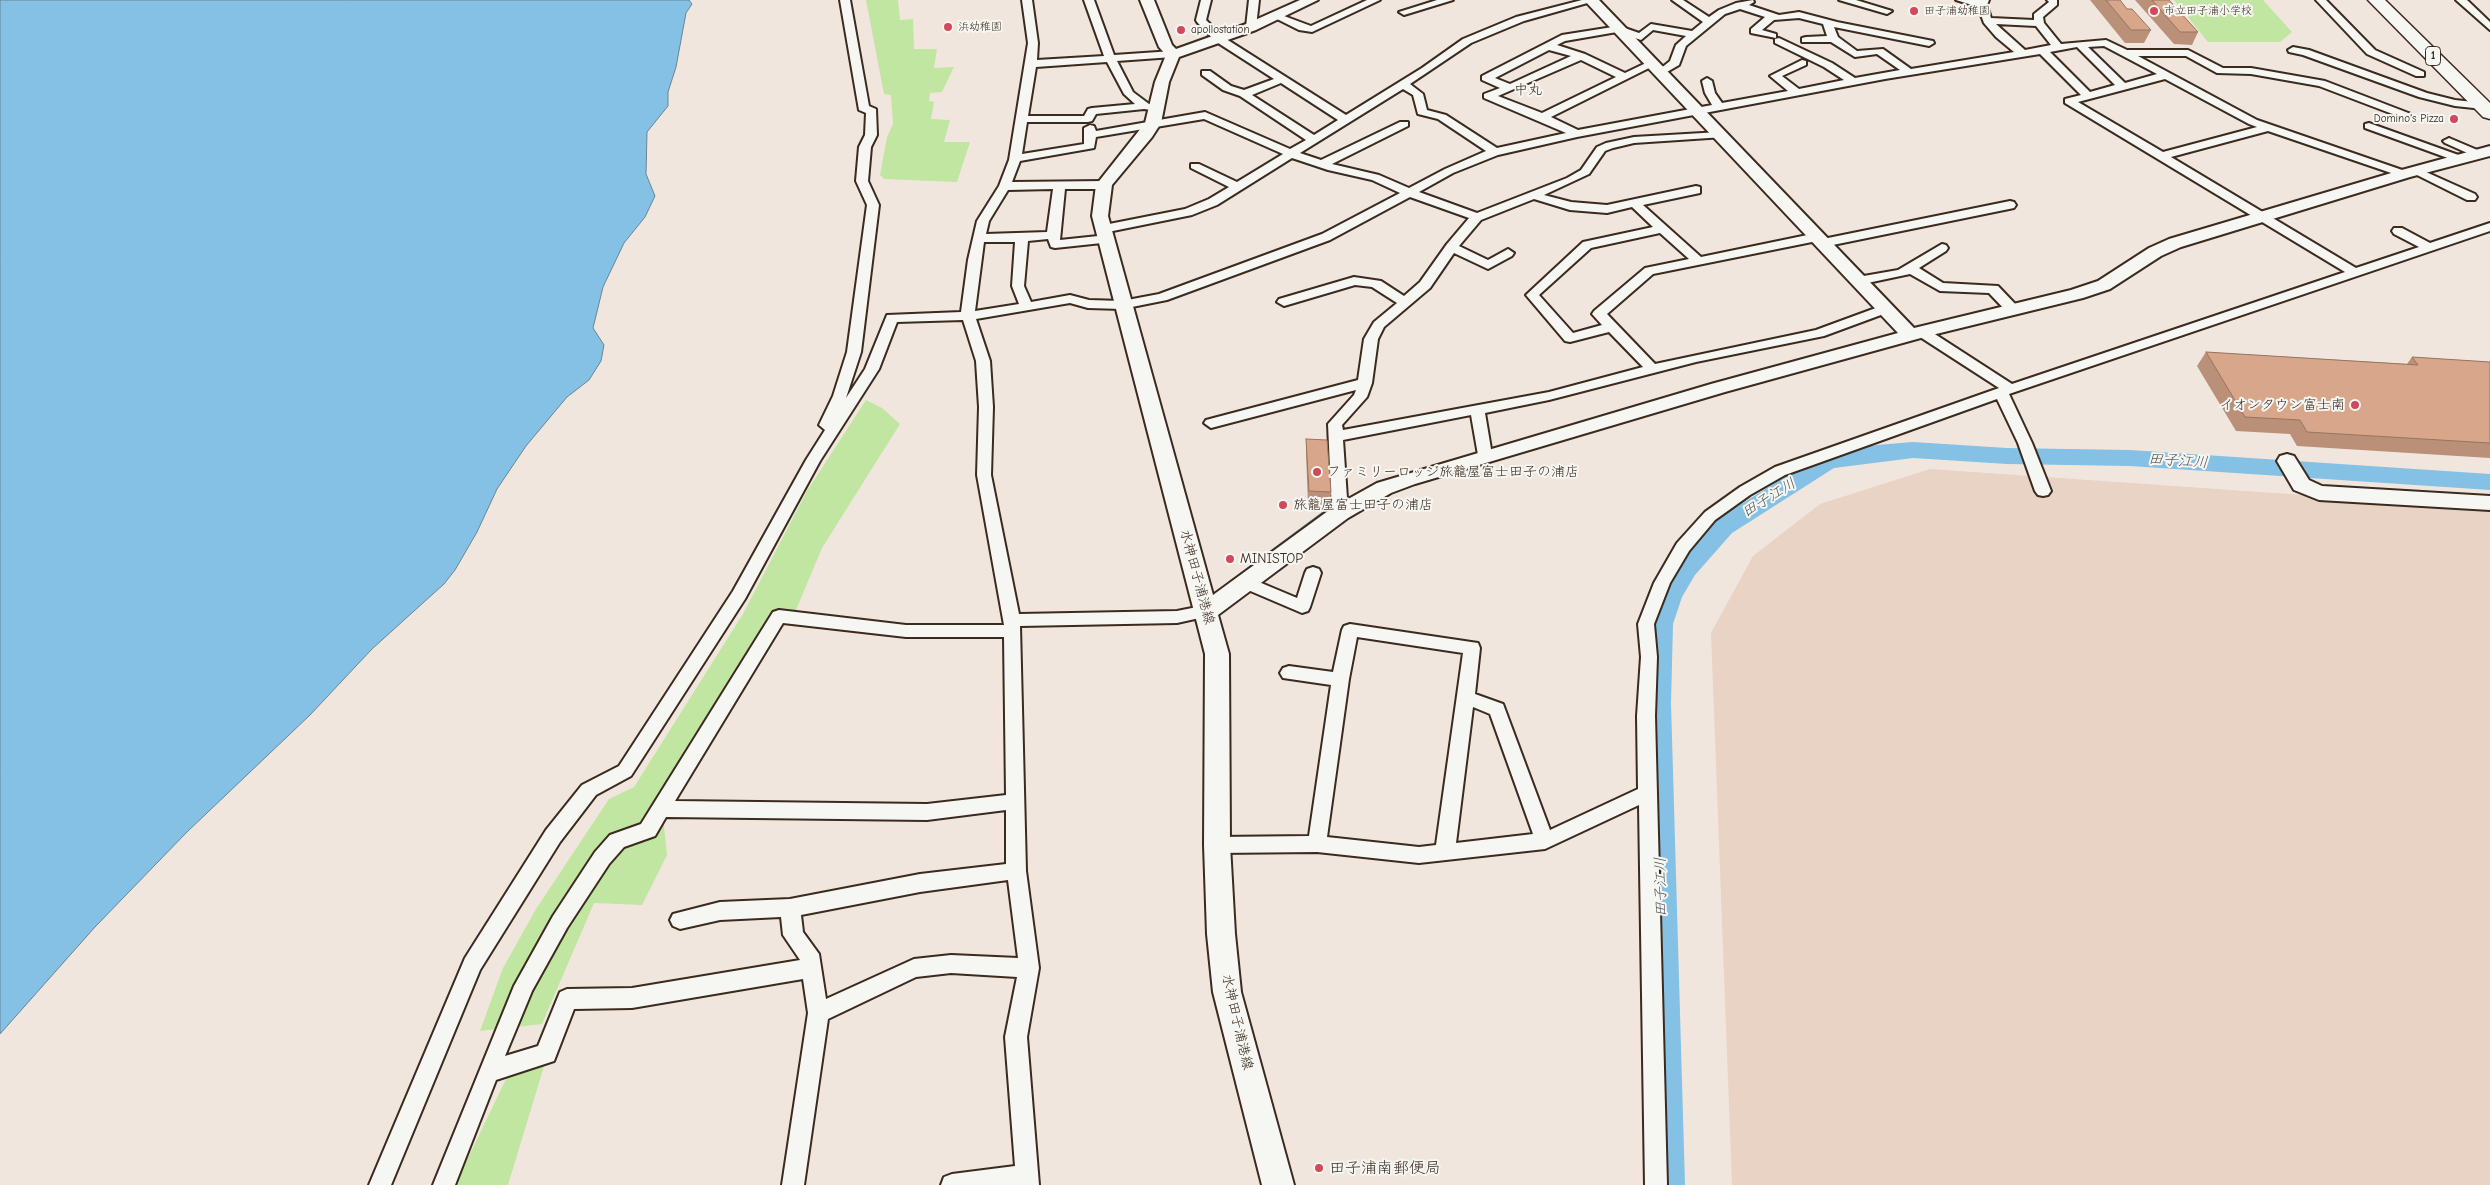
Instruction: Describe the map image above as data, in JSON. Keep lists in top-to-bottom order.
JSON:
{
  "streets": {
    "highway": ["1"],
    "street": ["水神田子浦港線"]
  },
  "districts": ["中丸"],
  "water": ["田子江川"],
  "places": [
    "田子浦幼稚園",
    "市立田子浦小学校",
    "浜幼稚園",
    "apollostation",
    "Domino's Pizza",
    "イオンタウン富士南",
    "ファミリーロッジ旅籠屋富士田子の浦店",
    "旅籠屋富士田子の浦店",
    "MINISTOP",
    "田子浦南郵便局"
  ]
}
